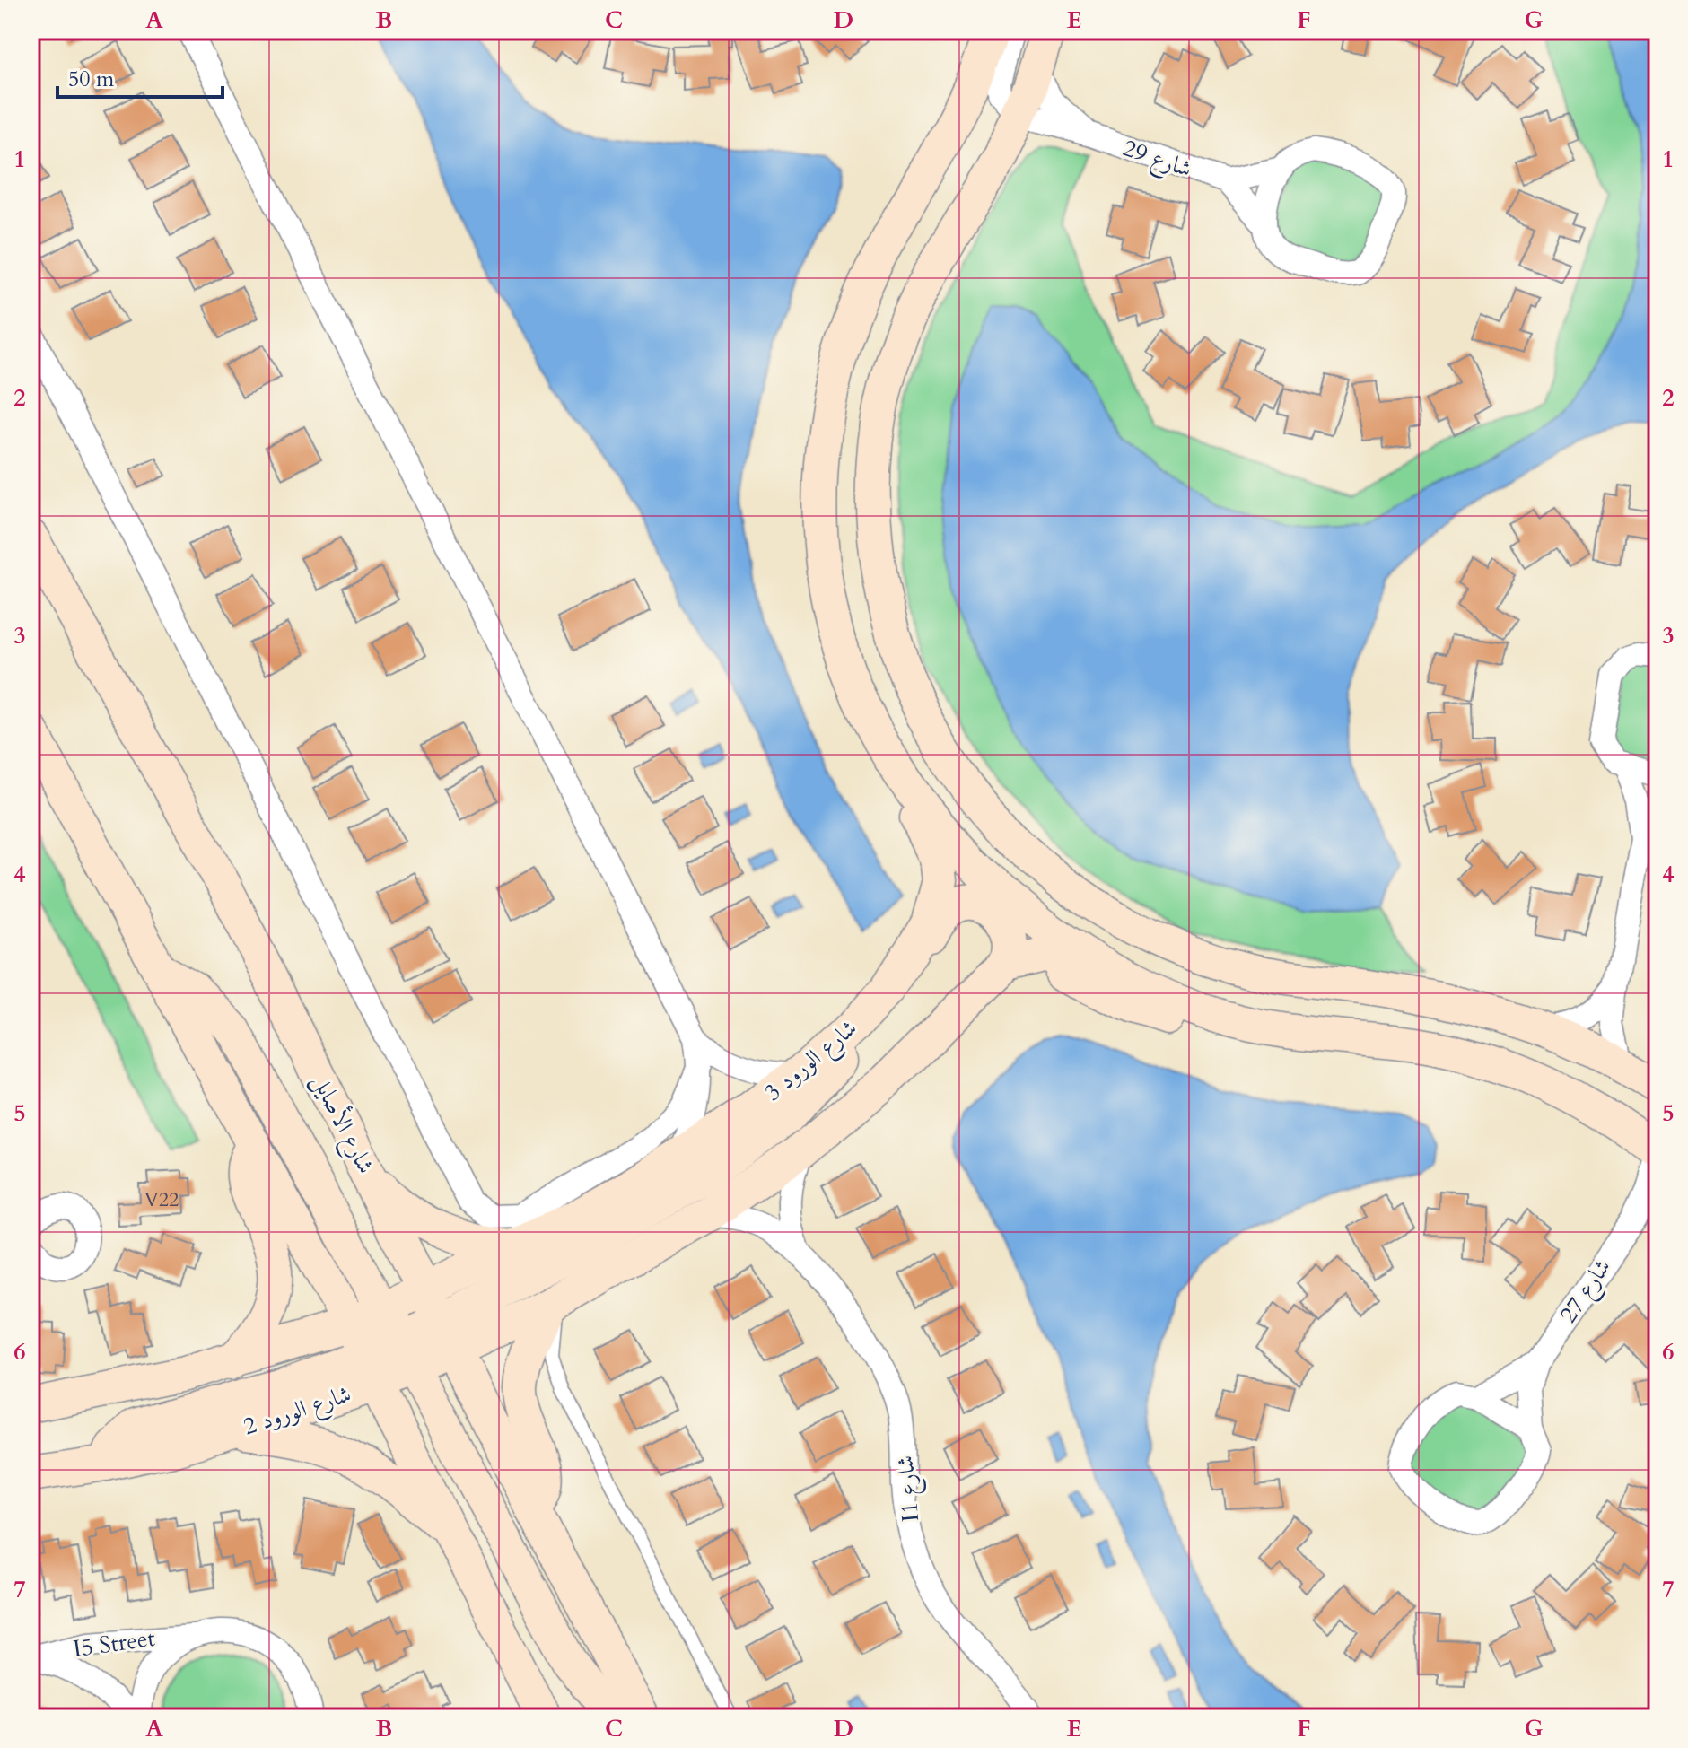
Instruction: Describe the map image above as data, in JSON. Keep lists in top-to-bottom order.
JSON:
{
  "streets": {
    "street": [
      "شارع 29",
      "شارع الورود 3",
      "شارع الأصايل",
      "شارع 27",
      "شارع الورود 2",
      "I1 شارع",
      "I5 Street"
    ]
  },
  "crossings": [
    ["شارع الورود 3", "شارع الورود 2"],
    ["شارع الأصايل", "شارع الورود 2"]
  ],
  "house_numbers": ["V22"],
  "scale_bar": "50 m",
  "grid": {
    "columns": [
      "A",
      "B",
      "C",
      "D",
      "E",
      "F",
      "G"
    ],
    "rows": [
      "1",
      "2",
      "3",
      "4",
      "5",
      "6",
      "7"
    ]
  }
}
